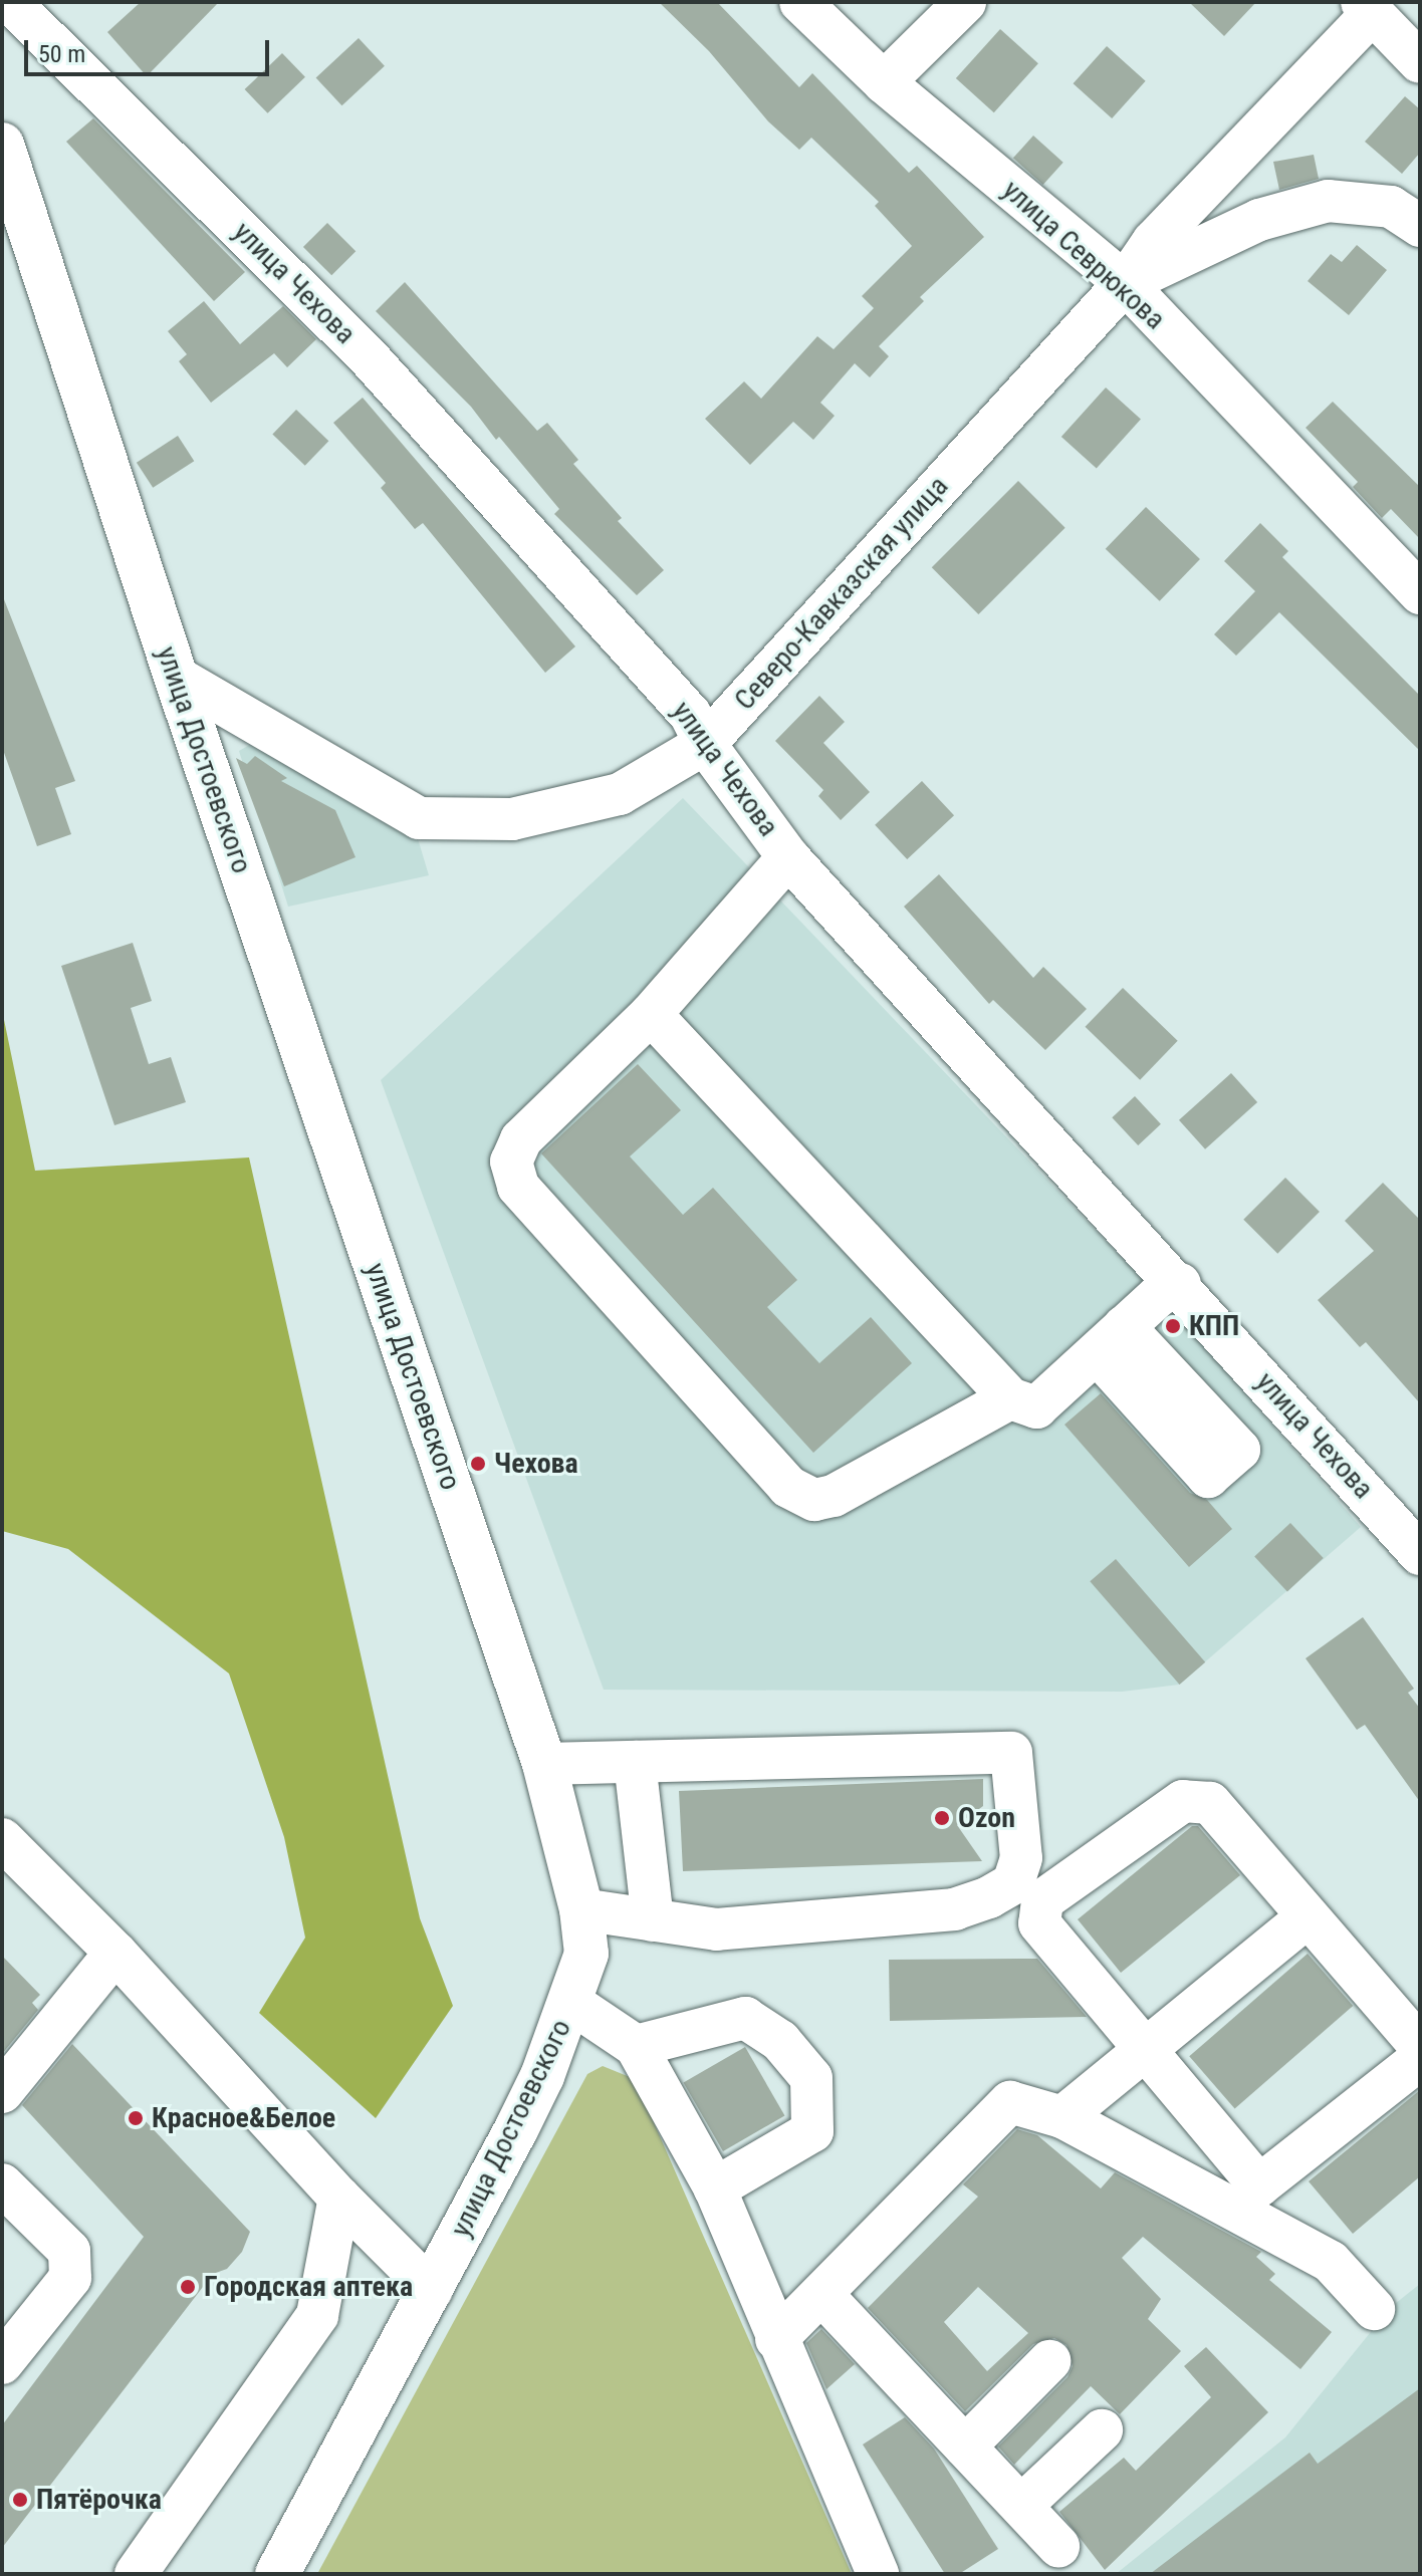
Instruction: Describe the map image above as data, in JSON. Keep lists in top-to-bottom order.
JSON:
{
  "streets": {
    "main road": ["улица Достоевского"],
    "street": ["улица Севрюкова", "улица Чехова", "Северо-Кавказская улица"]
  },
  "crossings": [
    ["улица Севрюкова", "Северо-Кавказская улица"],
    ["улица Чехова", "Северо-Кавказская улица"],
    ["Северо-Кавказская улица", "улица Достоевского"]
  ],
  "places": [
    "КПП",
    "Чехова",
    "Ozon",
    "Красное&Белое",
    "Городская аптека",
    "Пятёрочка"
  ],
  "scale_bar": "50 m"
}
